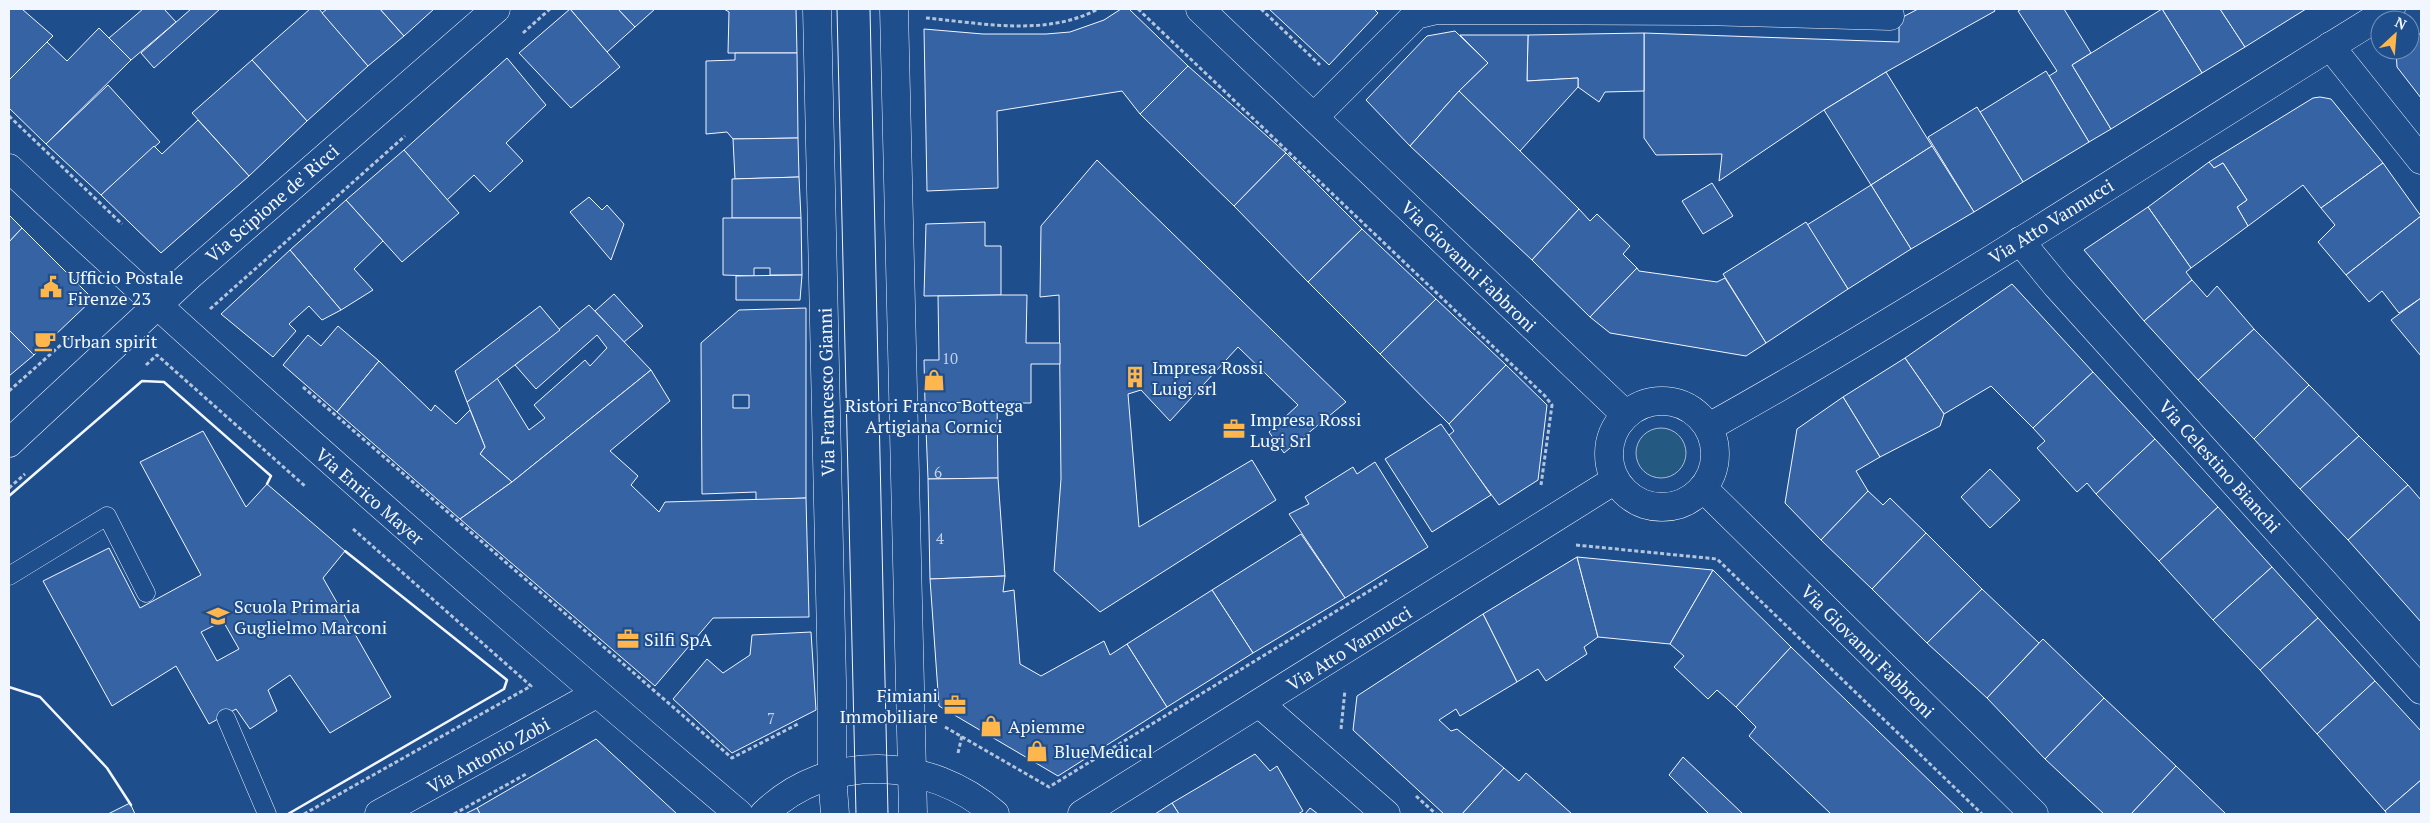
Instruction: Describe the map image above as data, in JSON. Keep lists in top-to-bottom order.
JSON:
{
  "streets": {
    "street": [
      "Via Scipione de' Ricci",
      "Via Atto Vannucci",
      "Via Giovanni Fabbroni",
      "Via Francesco Gianni",
      "Via Celestino Bianchi",
      "Via Enrico Mayer",
      "Via Antonio Zobi"
    ]
  },
  "crossings": [
    ["Via Scipione de' Ricci", "Via Enrico Mayer"],
    ["Via Atto Vannucci", "Via Giovanni Fabbroni"],
    ["Via Atto Vannucci", "Via Celestino Bianchi"],
    ["Via Enrico Mayer", "Via Antonio Zobi"]
  ],
  "places": {
    "public building": ["Ufficio Postale Firenze 23"],
    "cafe": ["Urban spirit"],
    "building": ["Impresa Rossi Luigi srl"],
    "shop": ["Ristori Franco Bottega Artigiana Cornici", "Apiemme", "BlueMedical"],
    "office": ["Impresa Rossi Lugi Srl", "Silfi SpA", "Fimiani Immobiliare"],
    "school or university": ["Scuola Primaria Guglielmo Marconi"]
  },
  "house_numbers": [
    "10",
    "6",
    "4",
    "7"
  ],
  "north": "top right"
}
